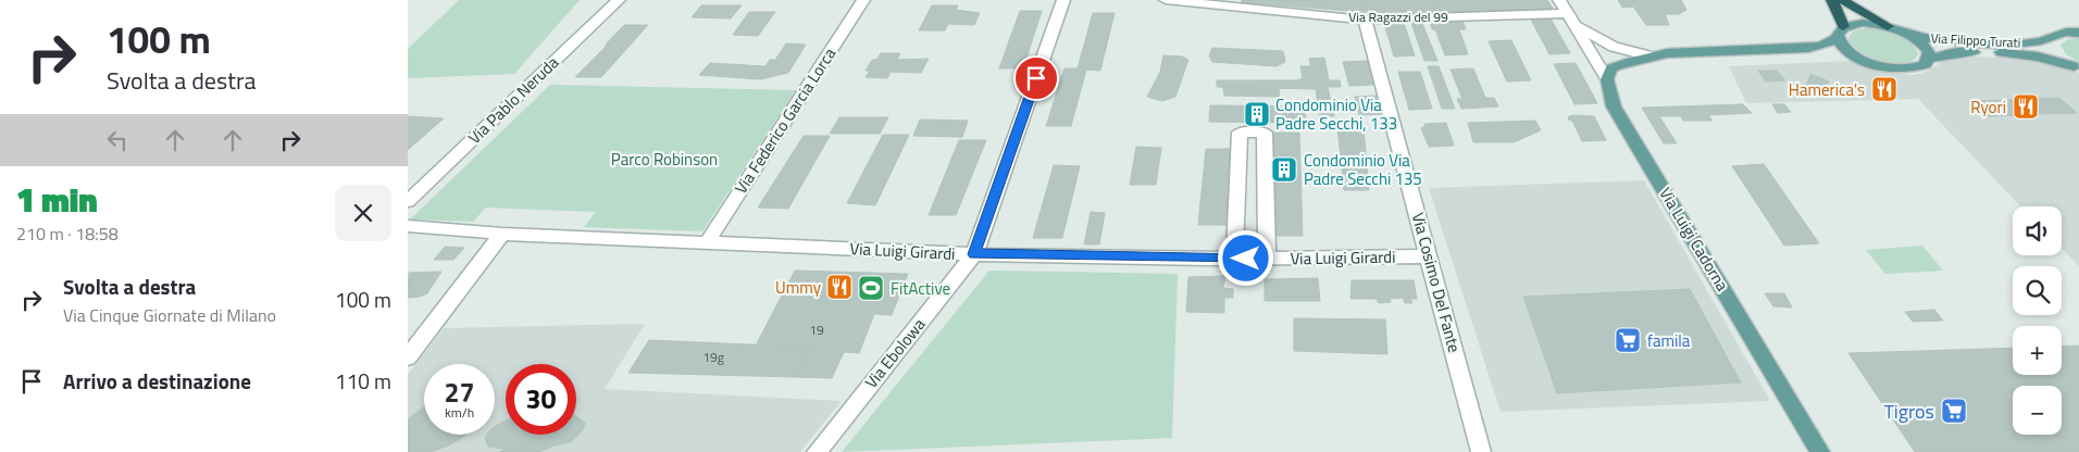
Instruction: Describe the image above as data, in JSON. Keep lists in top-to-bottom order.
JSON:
{
  "streets": {
    "main road": ["Via Filippo Turati", "Via Luigi Cadorna"],
    "street": [
      "Via Ragazzi del 99",
      "Via Pablo Neruda",
      "Via Federico Garcia Lorca",
      "Via Luigi Girardi",
      "Via Cosimo Del Fante",
      "Via Ebolowa"
    ]
  },
  "crossings": [
    ["Via Ragazzi del 99", "Via Luigi Cadorna"],
    ["Via Ragazzi del 99", "Via Cosimo Del Fante"],
    ["Via Filippo Turati", "Via Luigi Cadorna"],
    ["Via Federico Garcia Lorca", "Via Luigi Girardi"],
    ["Via Luigi Girardi", "Via Cosimo Del Fante"],
    ["Via Luigi Girardi", "Via Ebolowa"]
  ],
  "parks": ["Parco Robinson"],
  "places": {
    "restaurant": ["Hamerica's", "Ryori", "Ummy"],
    "building": ["Condominio Via Padre Secchi, 133", "Condominio Via Padre Secchi 135"],
    "sports": ["FitActive"],
    "supermarket": ["famila", "Tigros"]
  },
  "house_numbers": ["19", "19g"],
  "page": {
    "turn": ["100 m", "Svolta a destra"],
    "heading": ["1 min", "210 m · 18:58"],
    "map_buttons": ["+", "−"],
    "list": [
      {
        "name": "Svolta a destra",
        "note": "Via Cinque Giornate di Milano",
        "value": "100 m"
      },
      {
        "name": "Arrivo a destinazione",
        "value": "110 m"
      }
    ],
    "speed": "27 km/h",
    "limit": "30"
  }
}
